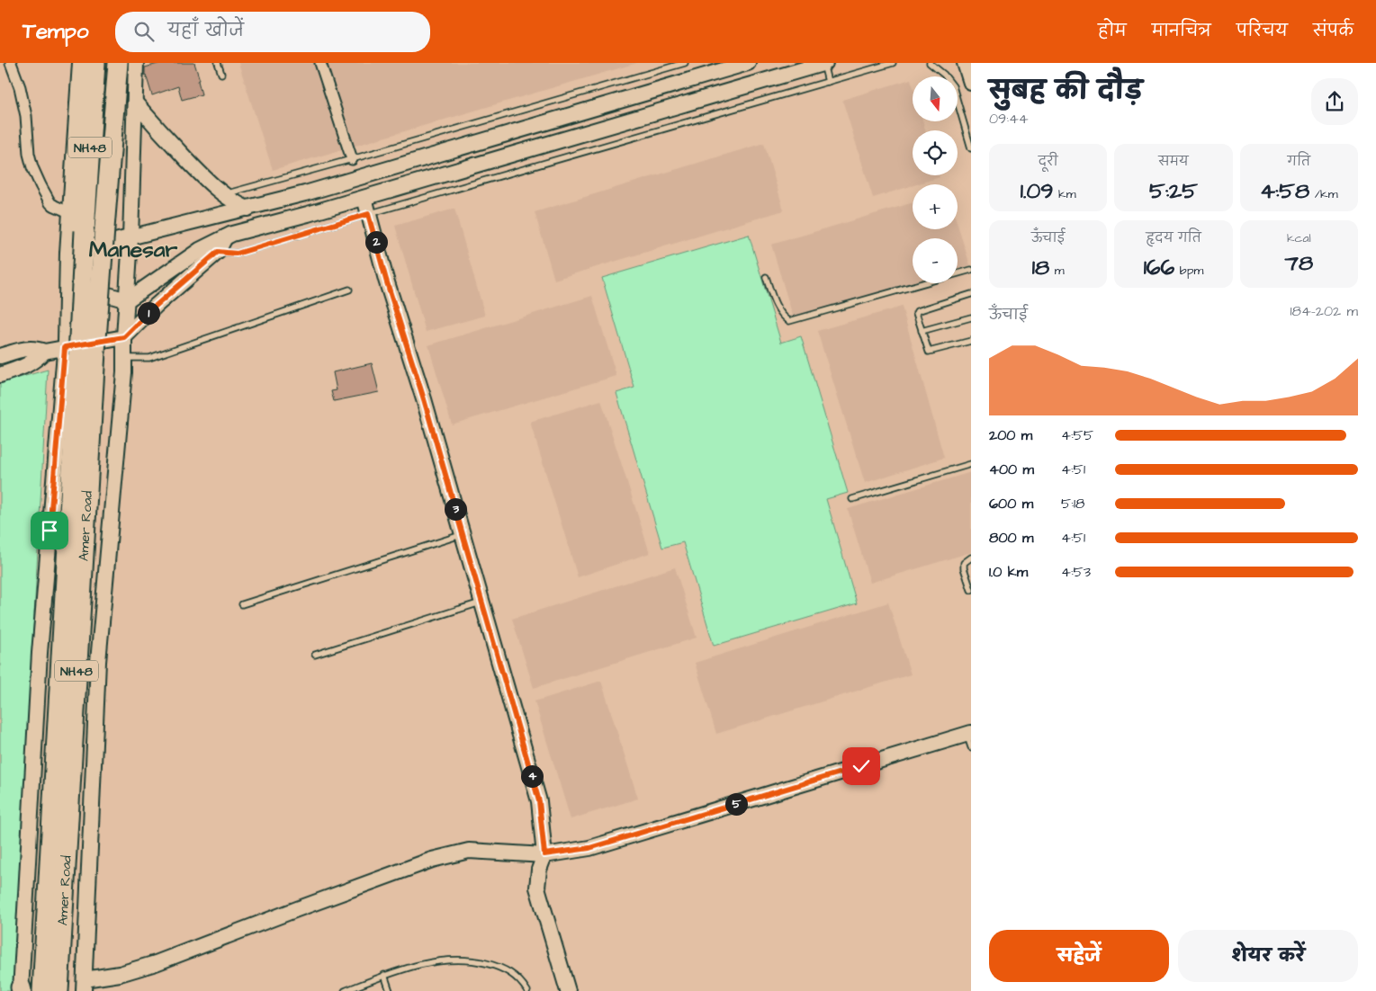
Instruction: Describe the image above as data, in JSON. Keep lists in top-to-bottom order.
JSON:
{
  "streets": {
    "highway": ["NH48", "Amer Road"]
  },
  "districts": ["Manesar"],
  "north": "bottom",
  "page": {
    "header": "Tempo",
    "search": "यहाँ खोजें",
    "nav": [
      "होम",
      "मानचित्र",
      "परिचय",
      "संपर्क"
    ],
    "heading": ["सुबह की दौड़", "09:44"],
    "map_buttons": ["+", "−"],
    "stats": [
      ["दूरी", "1.09 km"],
      ["समय", "5:25"],
      ["गति", "4:58 /km"],
      ["ऊँचाई", "18 m"],
      ["हृदय गति", "166 bpm"],
      ["kcal", "78"]
    ],
    "pins": [
      "2",
      "1",
      "3",
      "4",
      "5"
    ],
    "chart": ["ऊँचाई", "184–202 m"],
    "list": [
      {
        "name": "200 m",
        "note": "4:55"
      },
      {
        "name": "400 m",
        "note": "4:51"
      },
      {
        "name": "600 m",
        "note": "5:18"
      },
      {
        "name": "800 m",
        "note": "4:51"
      },
      {
        "name": "1.0 km",
        "note": "4:53"
      }
    ],
    "buttons": ["सहेजें", "शेयर करें"]
  }
}
